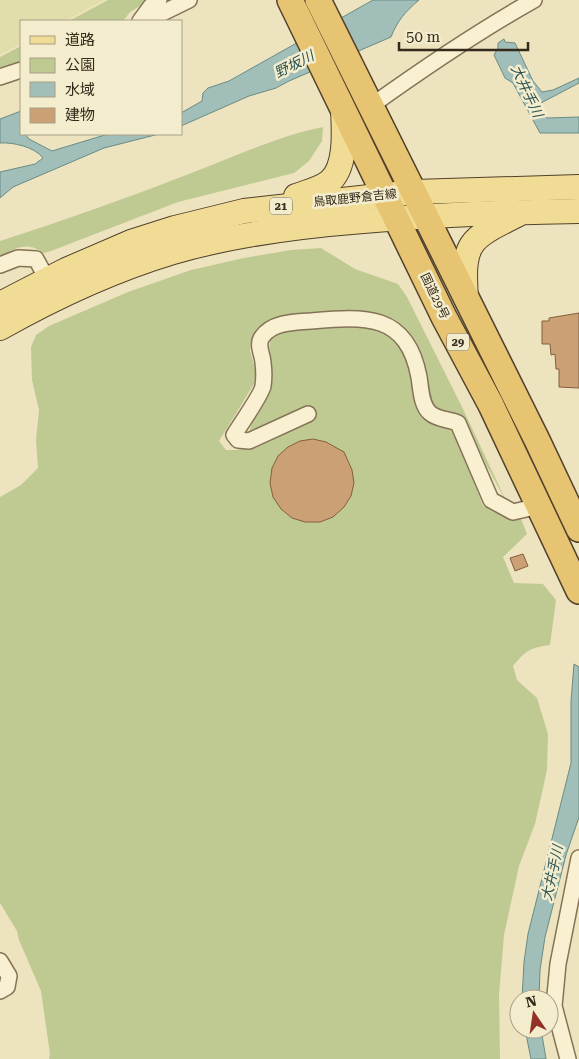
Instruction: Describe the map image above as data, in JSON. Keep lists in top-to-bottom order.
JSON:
{
  "streets": {
    "highway": ["国道29号", "29"],
    "main road": ["鳥取鹿野倉吉線", "21"]
  },
  "crossings": [
    ["鳥取鹿野倉吉線", "国道29号"],
    ["鳥取鹿野倉吉線", "29"]
  ],
  "water": ["野坂川", "大井手川"],
  "legend": [
    "道路",
    "公園",
    "水域",
    "建物"
  ],
  "scale_bar": "50 m",
  "north": "top"
}
